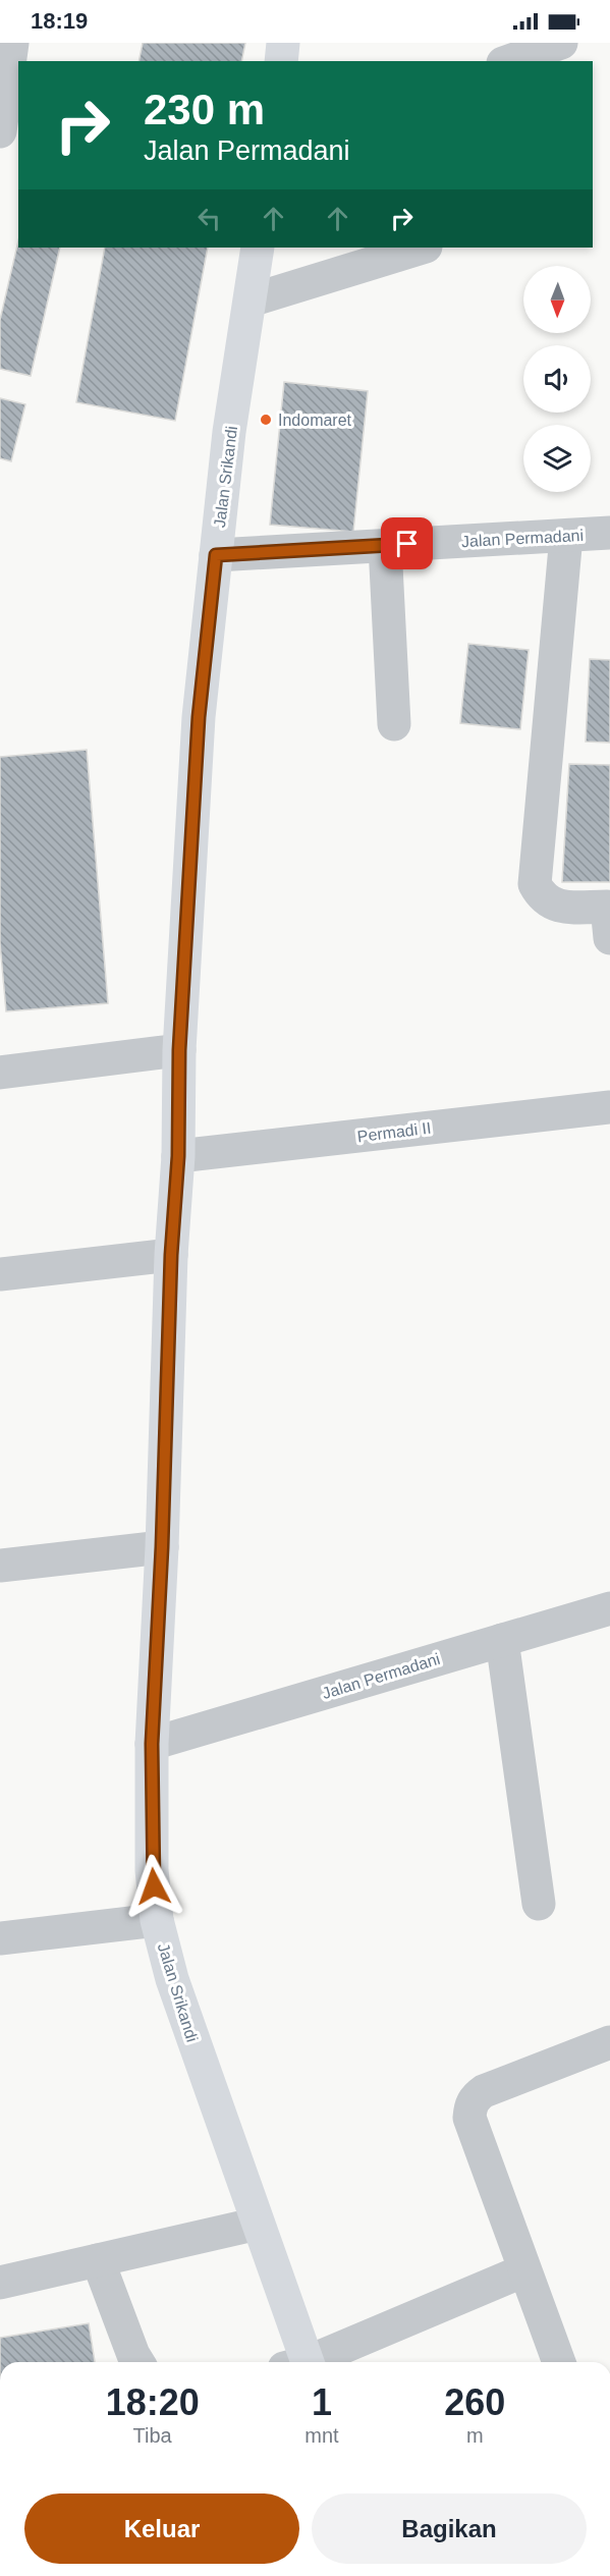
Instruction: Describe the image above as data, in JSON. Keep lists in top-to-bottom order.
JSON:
{
  "streets": {
    "main road": ["Jalan Srikandi"],
    "street": ["Jalan Permadani", "Permadi II"]
  },
  "crossings": [
    ["Jalan Srikandi", "Jalan Permadani"],
    ["Jalan Srikandi", "Permadi II"]
  ],
  "places": ["Indomaret"],
  "north": "bottom",
  "page": {
    "status": "18:19",
    "turn": ["230 m", "Jalan Permadani"],
    "eta": [
      "18:20",
      "Tiba",
      "1",
      "mnt",
      "260",
      "m"
    ],
    "buttons": ["Keluar", "Bagikan"]
  }
}
